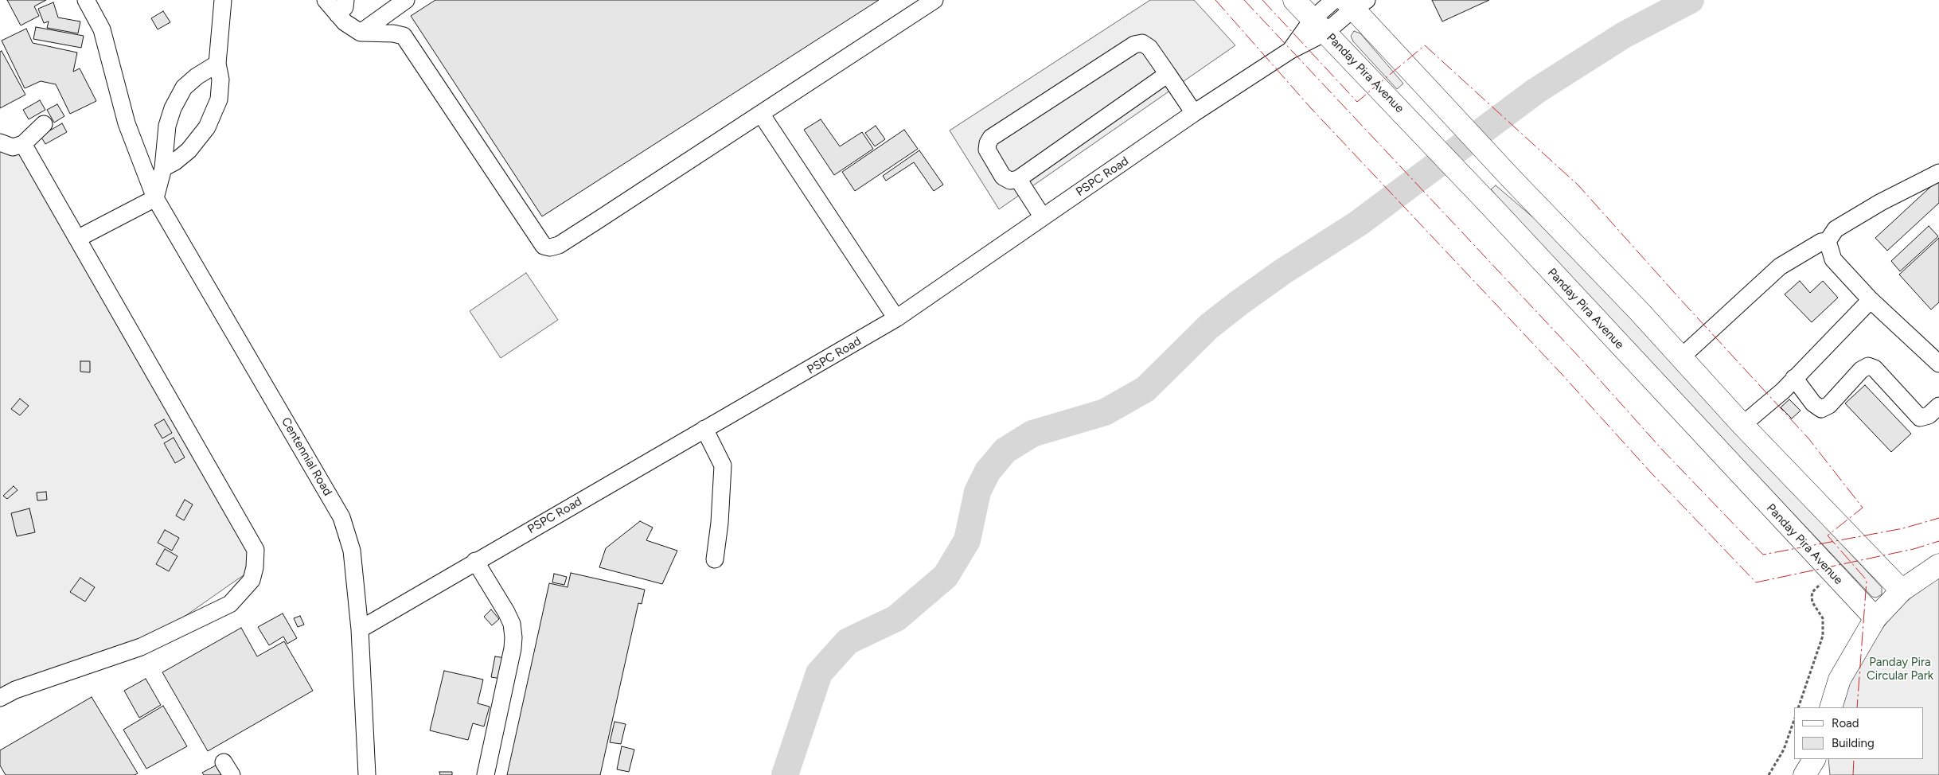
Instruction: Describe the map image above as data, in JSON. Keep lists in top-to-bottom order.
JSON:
{
  "streets": {
    "main road": ["Panday Pira Avenue"],
    "street": ["PSPC Road", "Centennial Road"]
  },
  "crossings": [
    ["Panday Pira Avenue", "PSPC Road"],
    ["PSPC Road", "Centennial Road"]
  ],
  "parks": ["Panday Pira Circular Park"],
  "legend": ["Road", "Building"]
}
